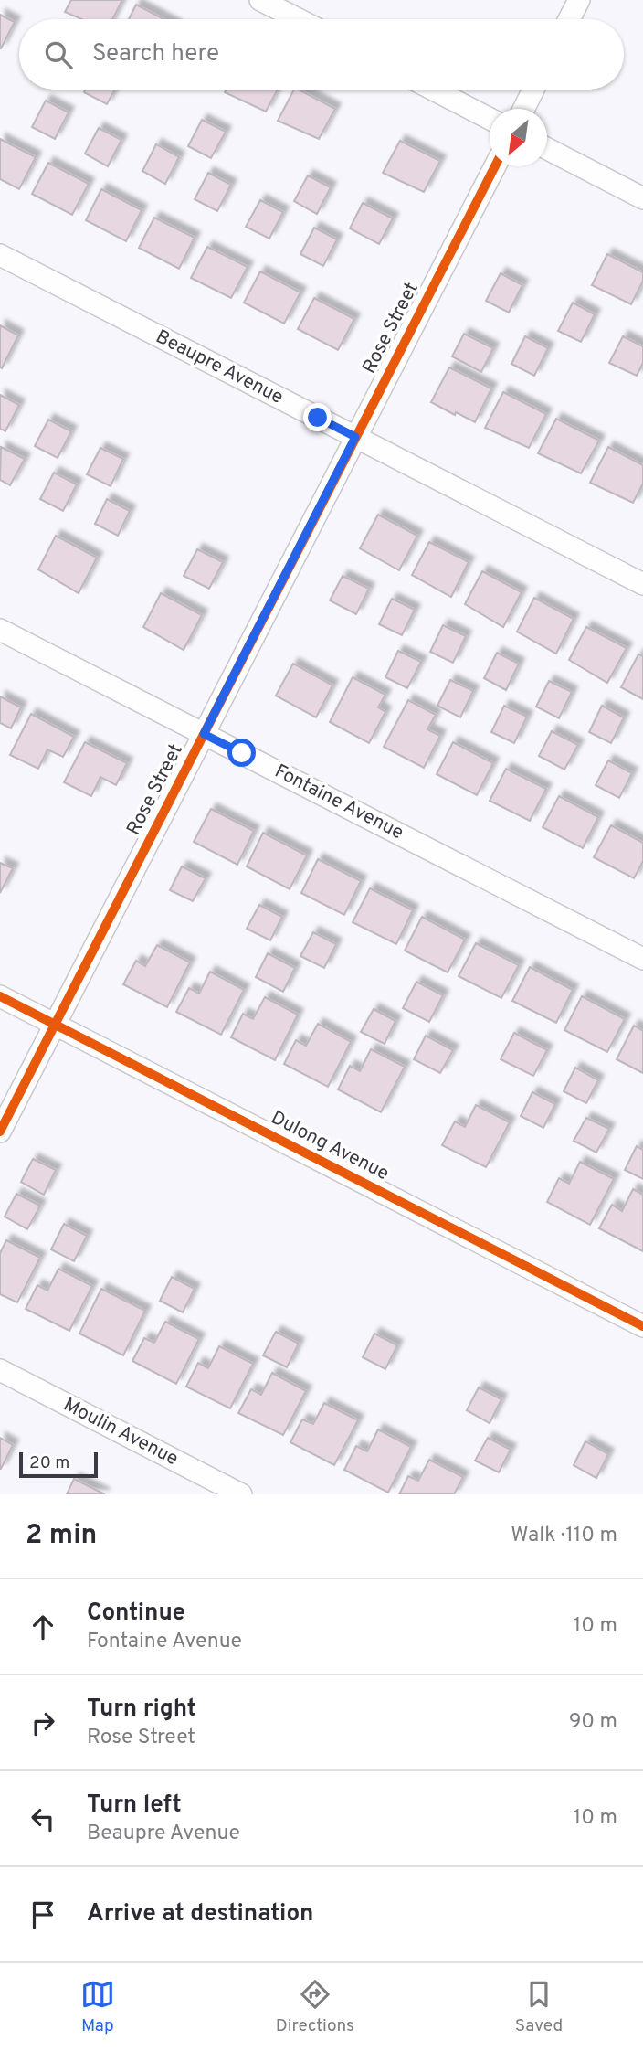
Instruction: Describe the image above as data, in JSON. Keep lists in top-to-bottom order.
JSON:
{
  "streets": {
    "street": [
      "Rose Street",
      "Beaupre Avenue",
      "Fontaine Avenue",
      "Dulong Avenue",
      "Moulin Avenue"
    ]
  },
  "crossings": [
    ["Rose Street", "Beaupre Avenue"],
    ["Rose Street", "Fontaine Avenue"],
    ["Rose Street", "Dulong Avenue"]
  ],
  "scale_bar": "20 m",
  "north": "bottom left",
  "page": {
    "search": "Search here",
    "scale": "20 m",
    "heading": ["2 min", "Walk · 110 m"],
    "list": [
      ["Continue", "Fontaine Avenue", "10 m"],
      ["Turn right", "Rose Street", "90 m"],
      ["Turn left", "Beaupre Avenue", "10 m"],
      "Arrive at destination"
    ],
    "nav": ["Map", "Directions", "Saved"]
  }
}
